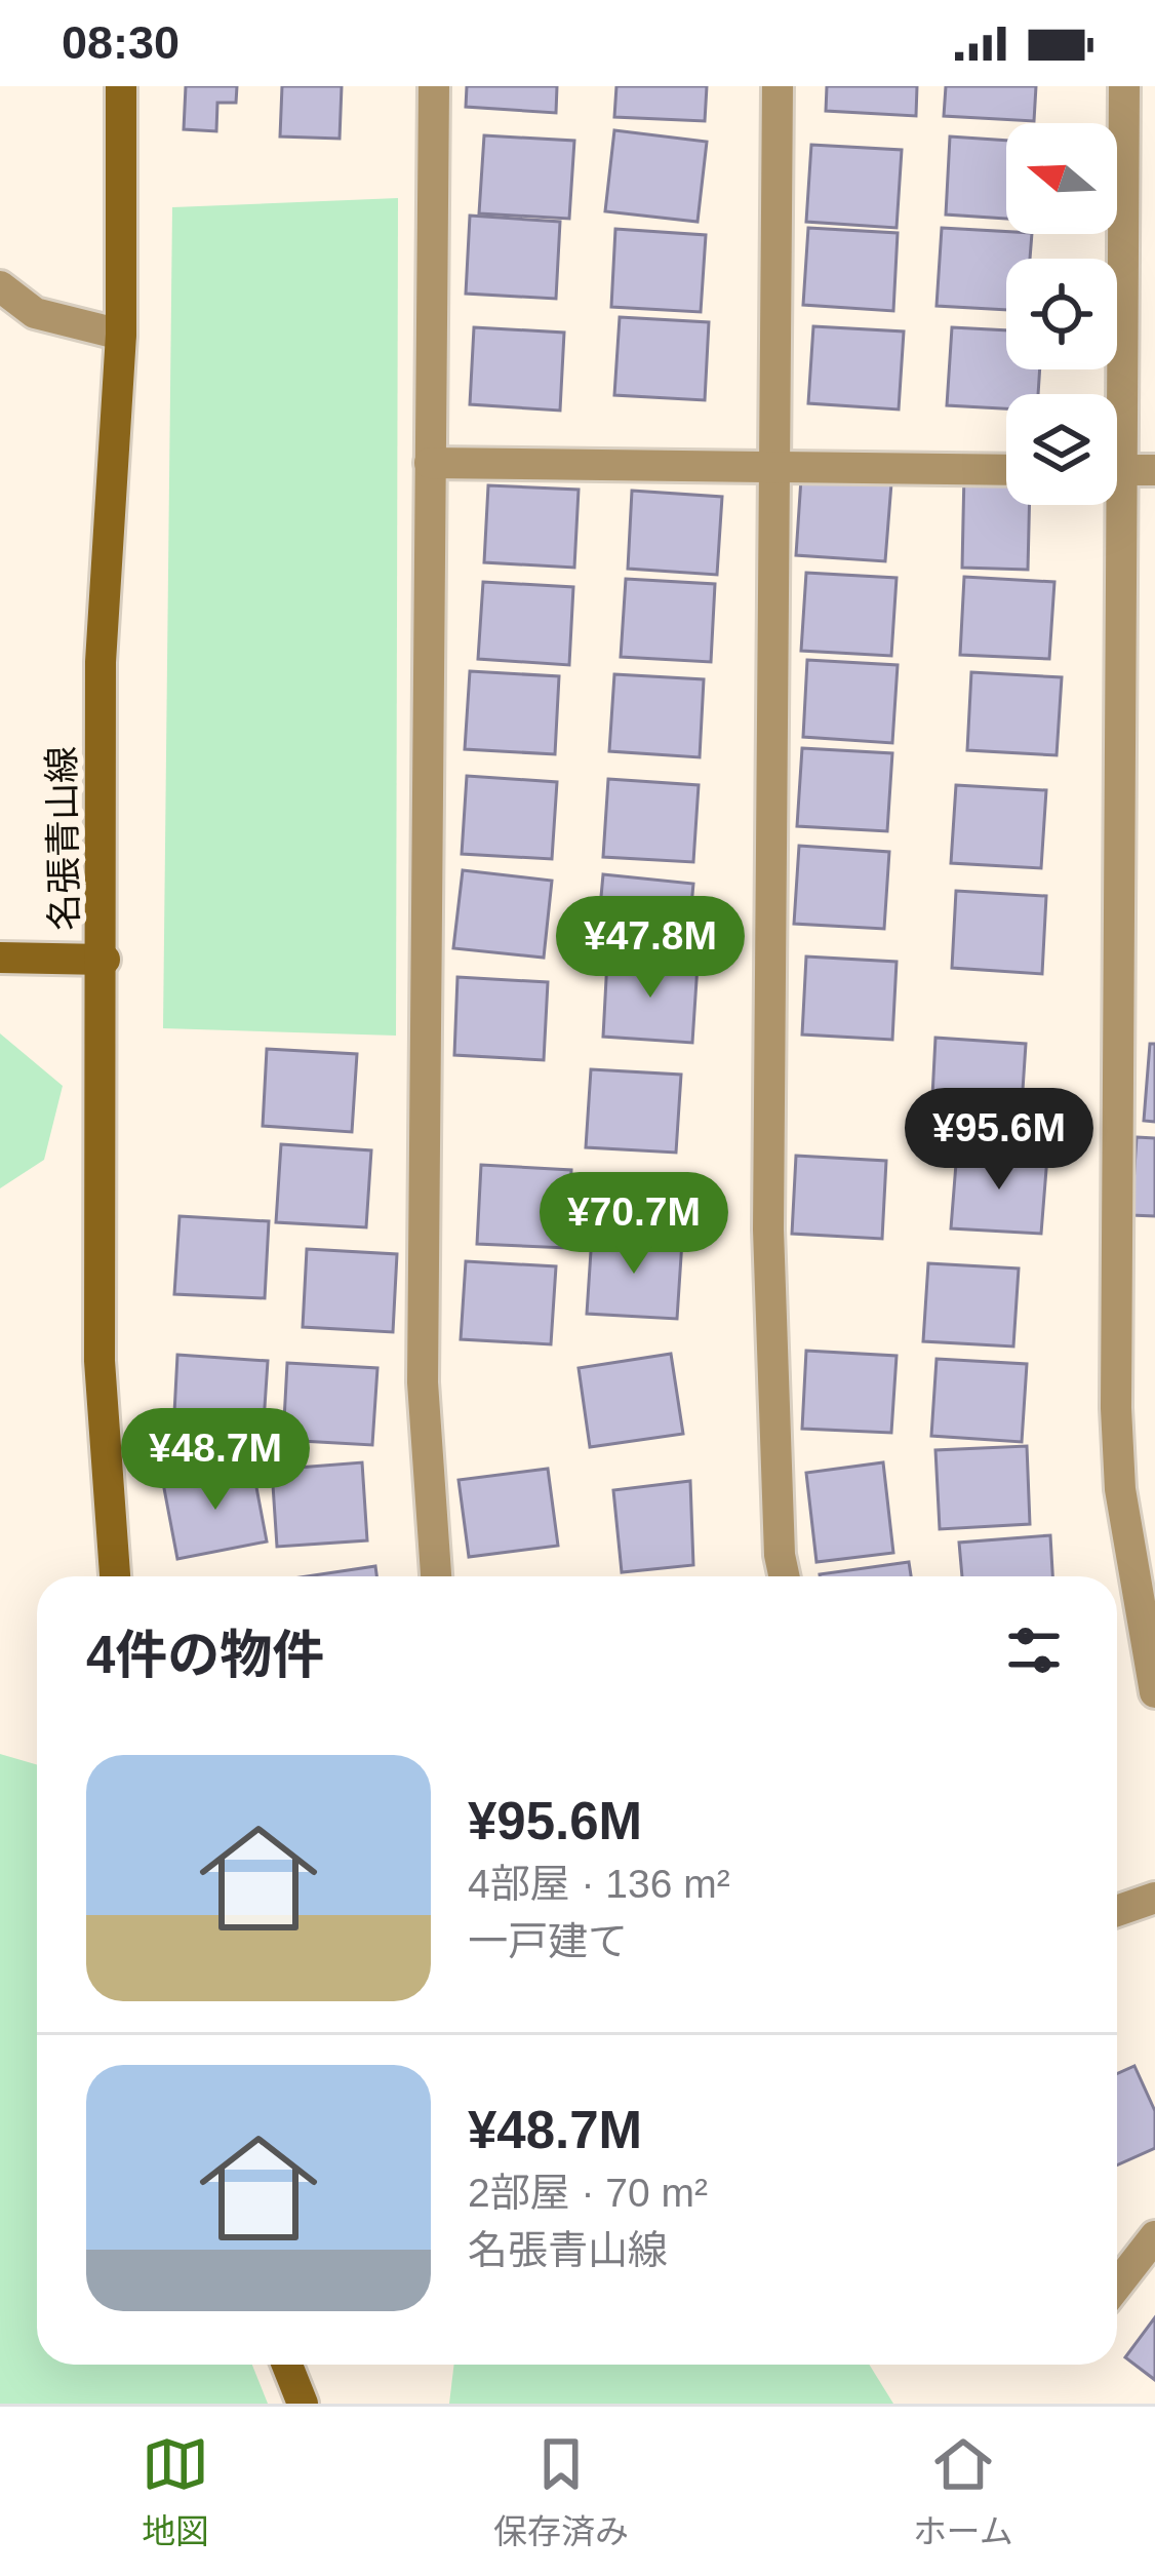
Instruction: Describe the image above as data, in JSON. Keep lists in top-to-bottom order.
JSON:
{
  "streets": {
    "main road": ["名張青山線"]
  },
  "north": "left",
  "page": {
    "status": "08:30",
    "price": [
      "¥47.8M",
      "¥95.6M",
      "¥70.7M",
      "¥48.7M"
    ],
    "heading": "4件の物件",
    "list": [
      {
        "name": "¥95.6M",
        "note": "4部屋 · 136 m² · 一戸建て"
      },
      {
        "name": "¥48.7M",
        "note": "2部屋 · 70 m² · 名張青山線"
      }
    ],
    "tabs": ["地図", "保存済み", "ホーム"]
  }
}
